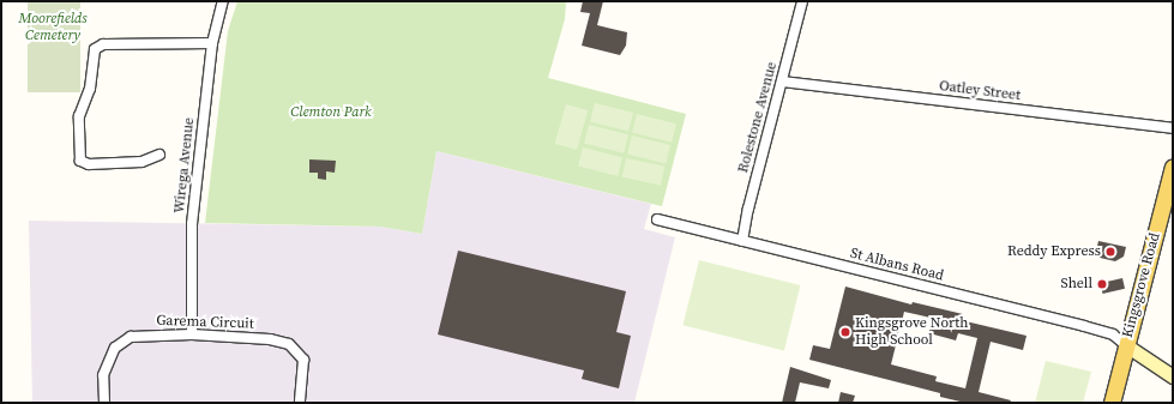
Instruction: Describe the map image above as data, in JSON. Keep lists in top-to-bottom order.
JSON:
{
  "streets": {
    "main road": ["Kingsgrove Road"],
    "street": [
      "Oatley Street",
      "Rolestone Avenue",
      "Wirega Avenue",
      "St Albans Road",
      "Garema Circuit"
    ]
  },
  "crossings": [
    ["Oatley Street", "Rolestone Avenue"],
    ["Rolestone Avenue", "St Albans Road"],
    ["Wirega Avenue", "Garema Circuit"],
    ["St Albans Road", "Kingsgrove Road"]
  ],
  "parks": ["Moorefields Cemetery", "Clemton Park"],
  "places": ["Reddy Express", "Shell", "Kingsgrove North High School"]
}
